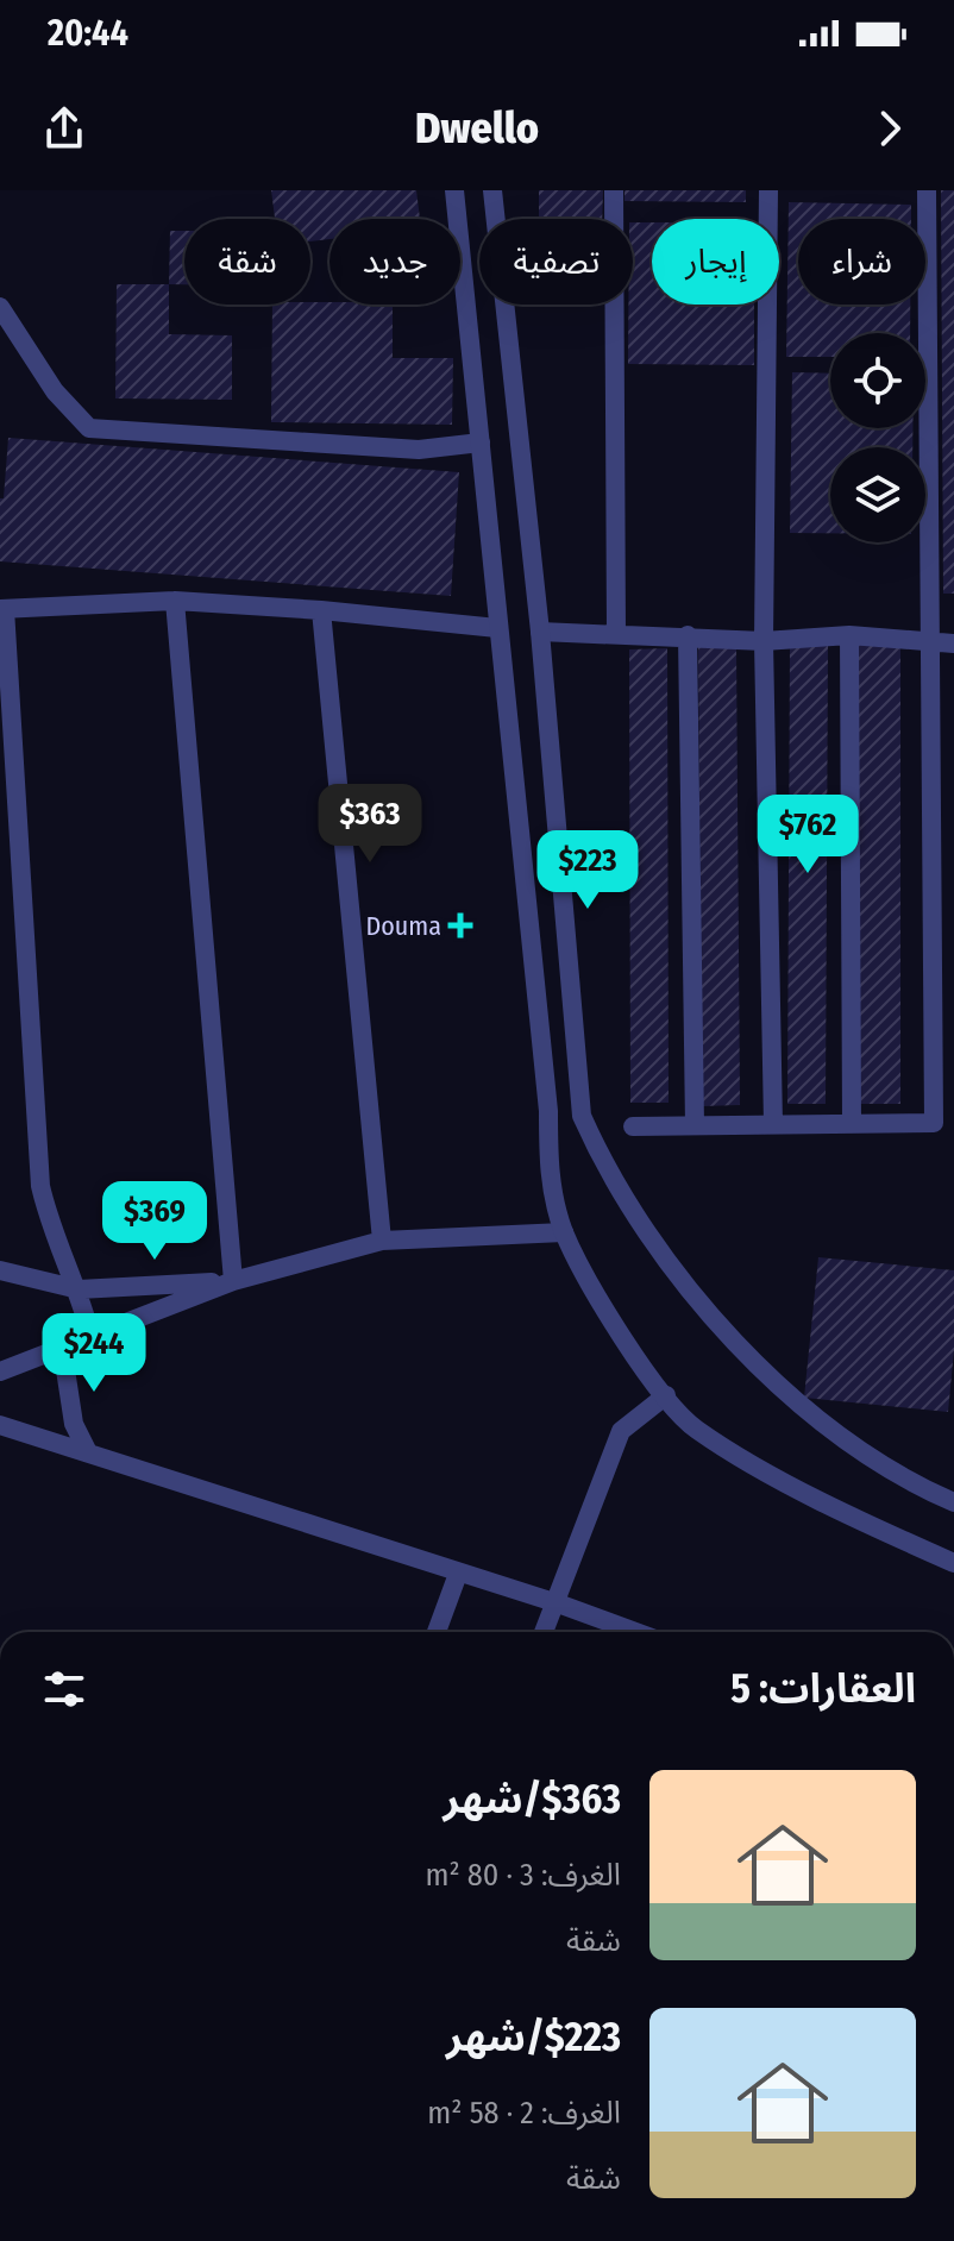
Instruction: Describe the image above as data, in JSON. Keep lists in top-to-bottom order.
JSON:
{
  "places": {
    "health": ["Douma"]
  },
  "page": {
    "status": "20:44",
    "header": "Dwello",
    "chip": [
      "شراء",
      "إيجار",
      "تصفية",
      "جديد",
      "شقة"
    ],
    "price": [
      "$363",
      "$762",
      "$223",
      "$369",
      "$244"
    ],
    "heading": "العقارات: 5",
    "list": [
      {
        "name": "$363/شهر",
        "note": "الغرف: 3 · 80 m² · شقة"
      },
      {
        "name": "$223/شهر",
        "note": "الغرف: 2 · 58 m² · شقة"
      }
    ]
  }
}
